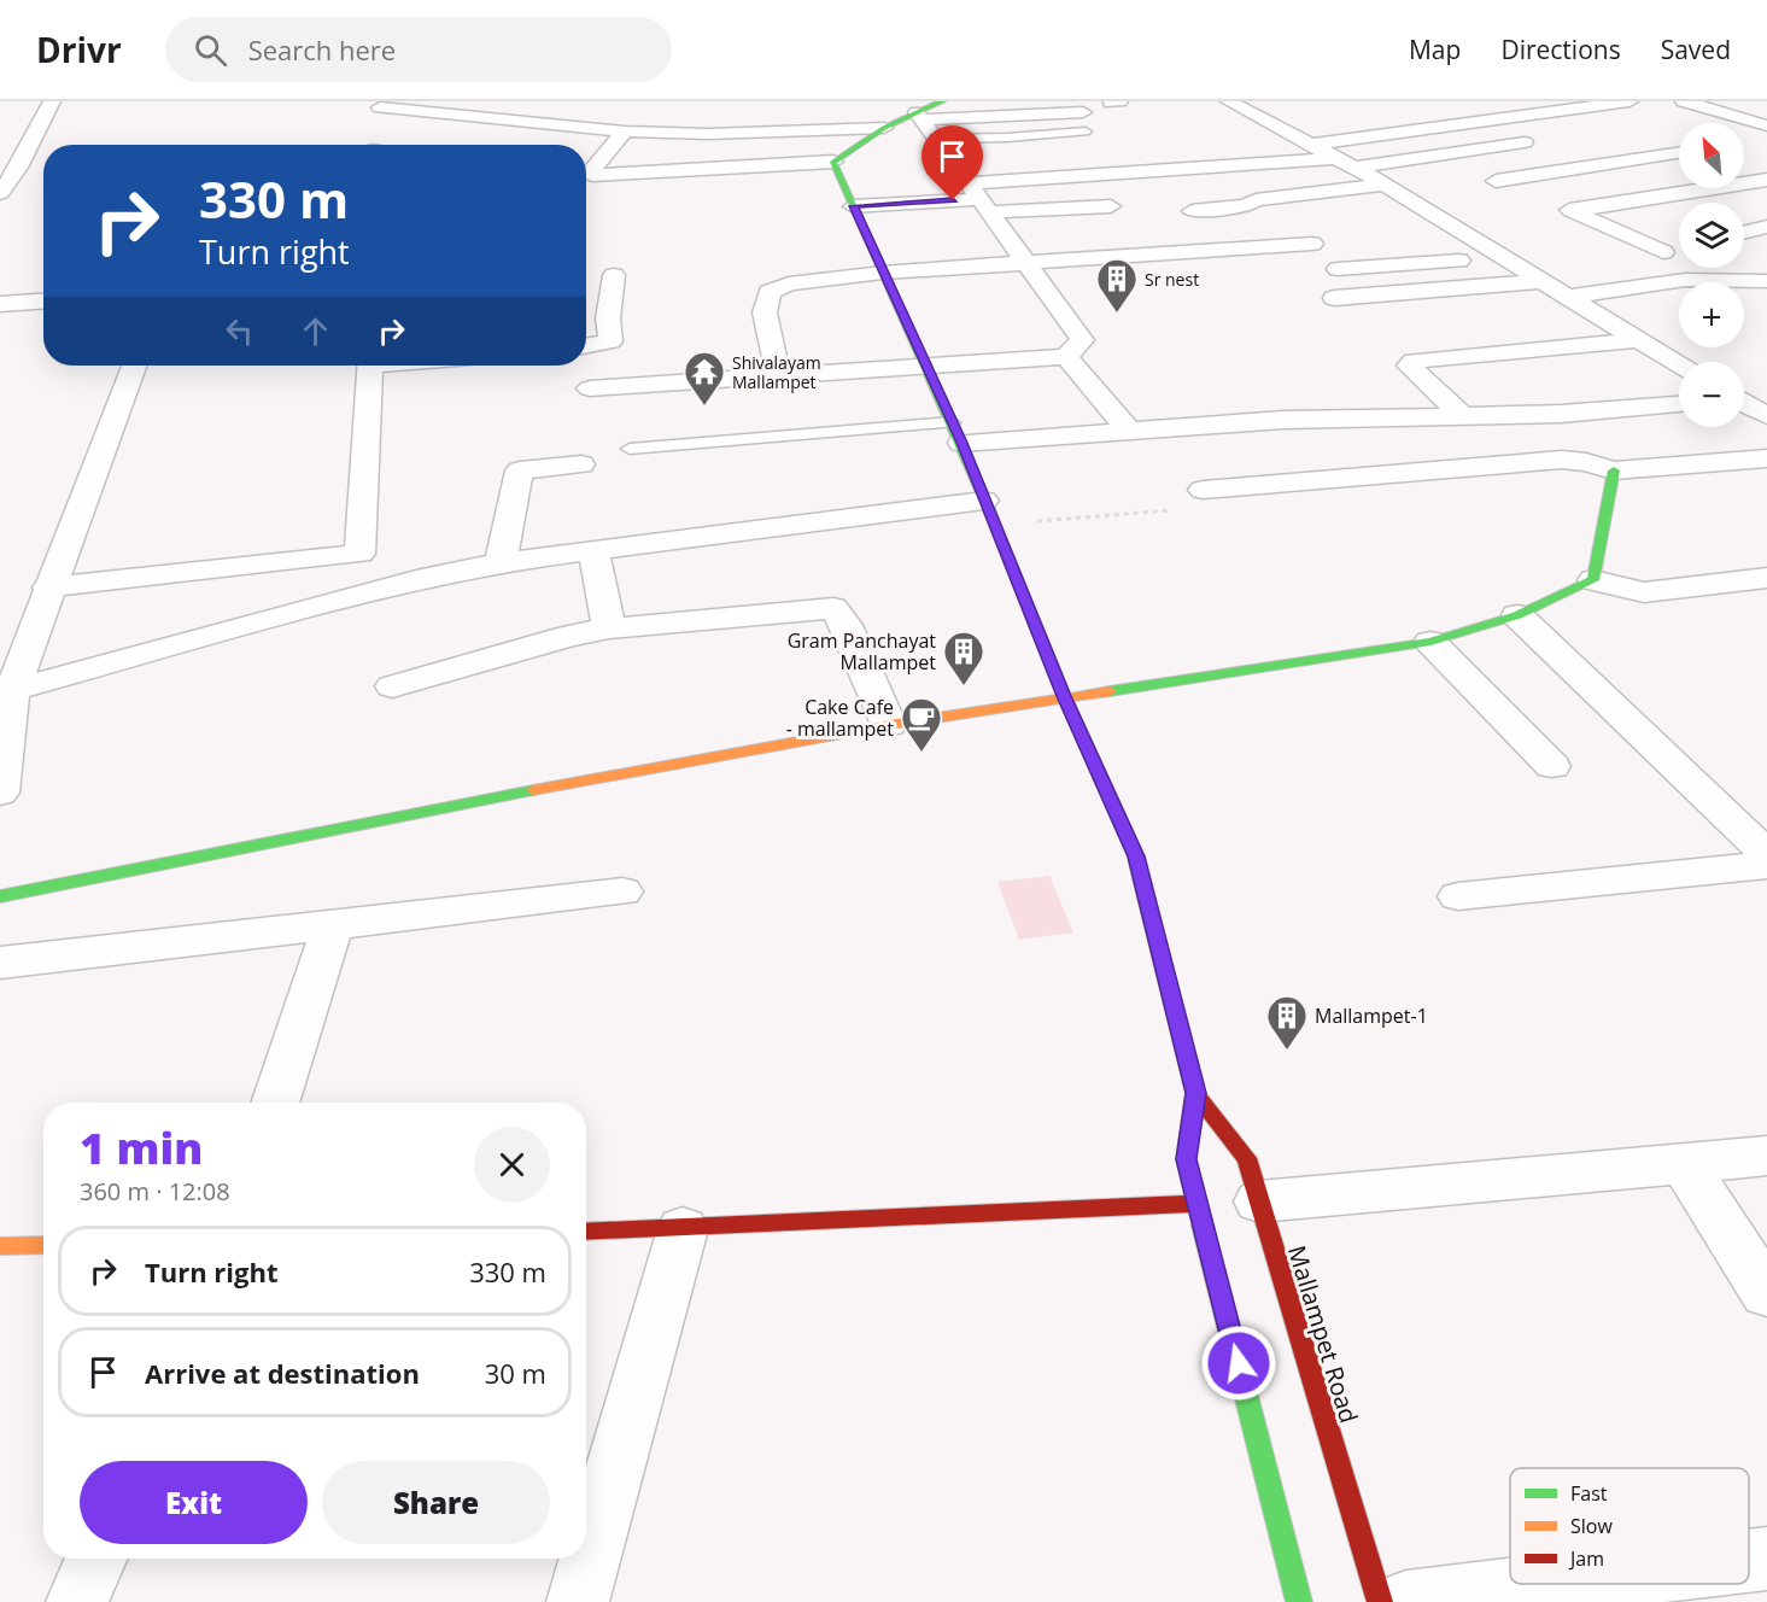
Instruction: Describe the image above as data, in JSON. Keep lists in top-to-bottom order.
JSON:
{
  "streets": {
    "main road": ["Mallampet Road"]
  },
  "places": {
    "building": ["Sr nest", "Gram Panchayat Mallampet", "Mallampet-1"],
    "temple": ["Shivalayam Mallampet"],
    "cafe": ["Cake Cafe - mallampet"]
  },
  "legend": ["Fast", "Slow", "Jam"],
  "north": "top left",
  "page": {
    "header": "Drivr",
    "search": "Search here",
    "nav": ["Map", "Directions", "Saved"],
    "map_buttons": ["+", "−"],
    "turn": ["330 m", "Turn right"],
    "heading": ["1 min", "360 m · 12:08"],
    "list": [
      {
        "name": "Turn right",
        "value": "330 m"
      },
      {
        "name": "Arrive at destination",
        "value": "30 m"
      }
    ],
    "buttons": ["Exit", "Share"]
  }
}
